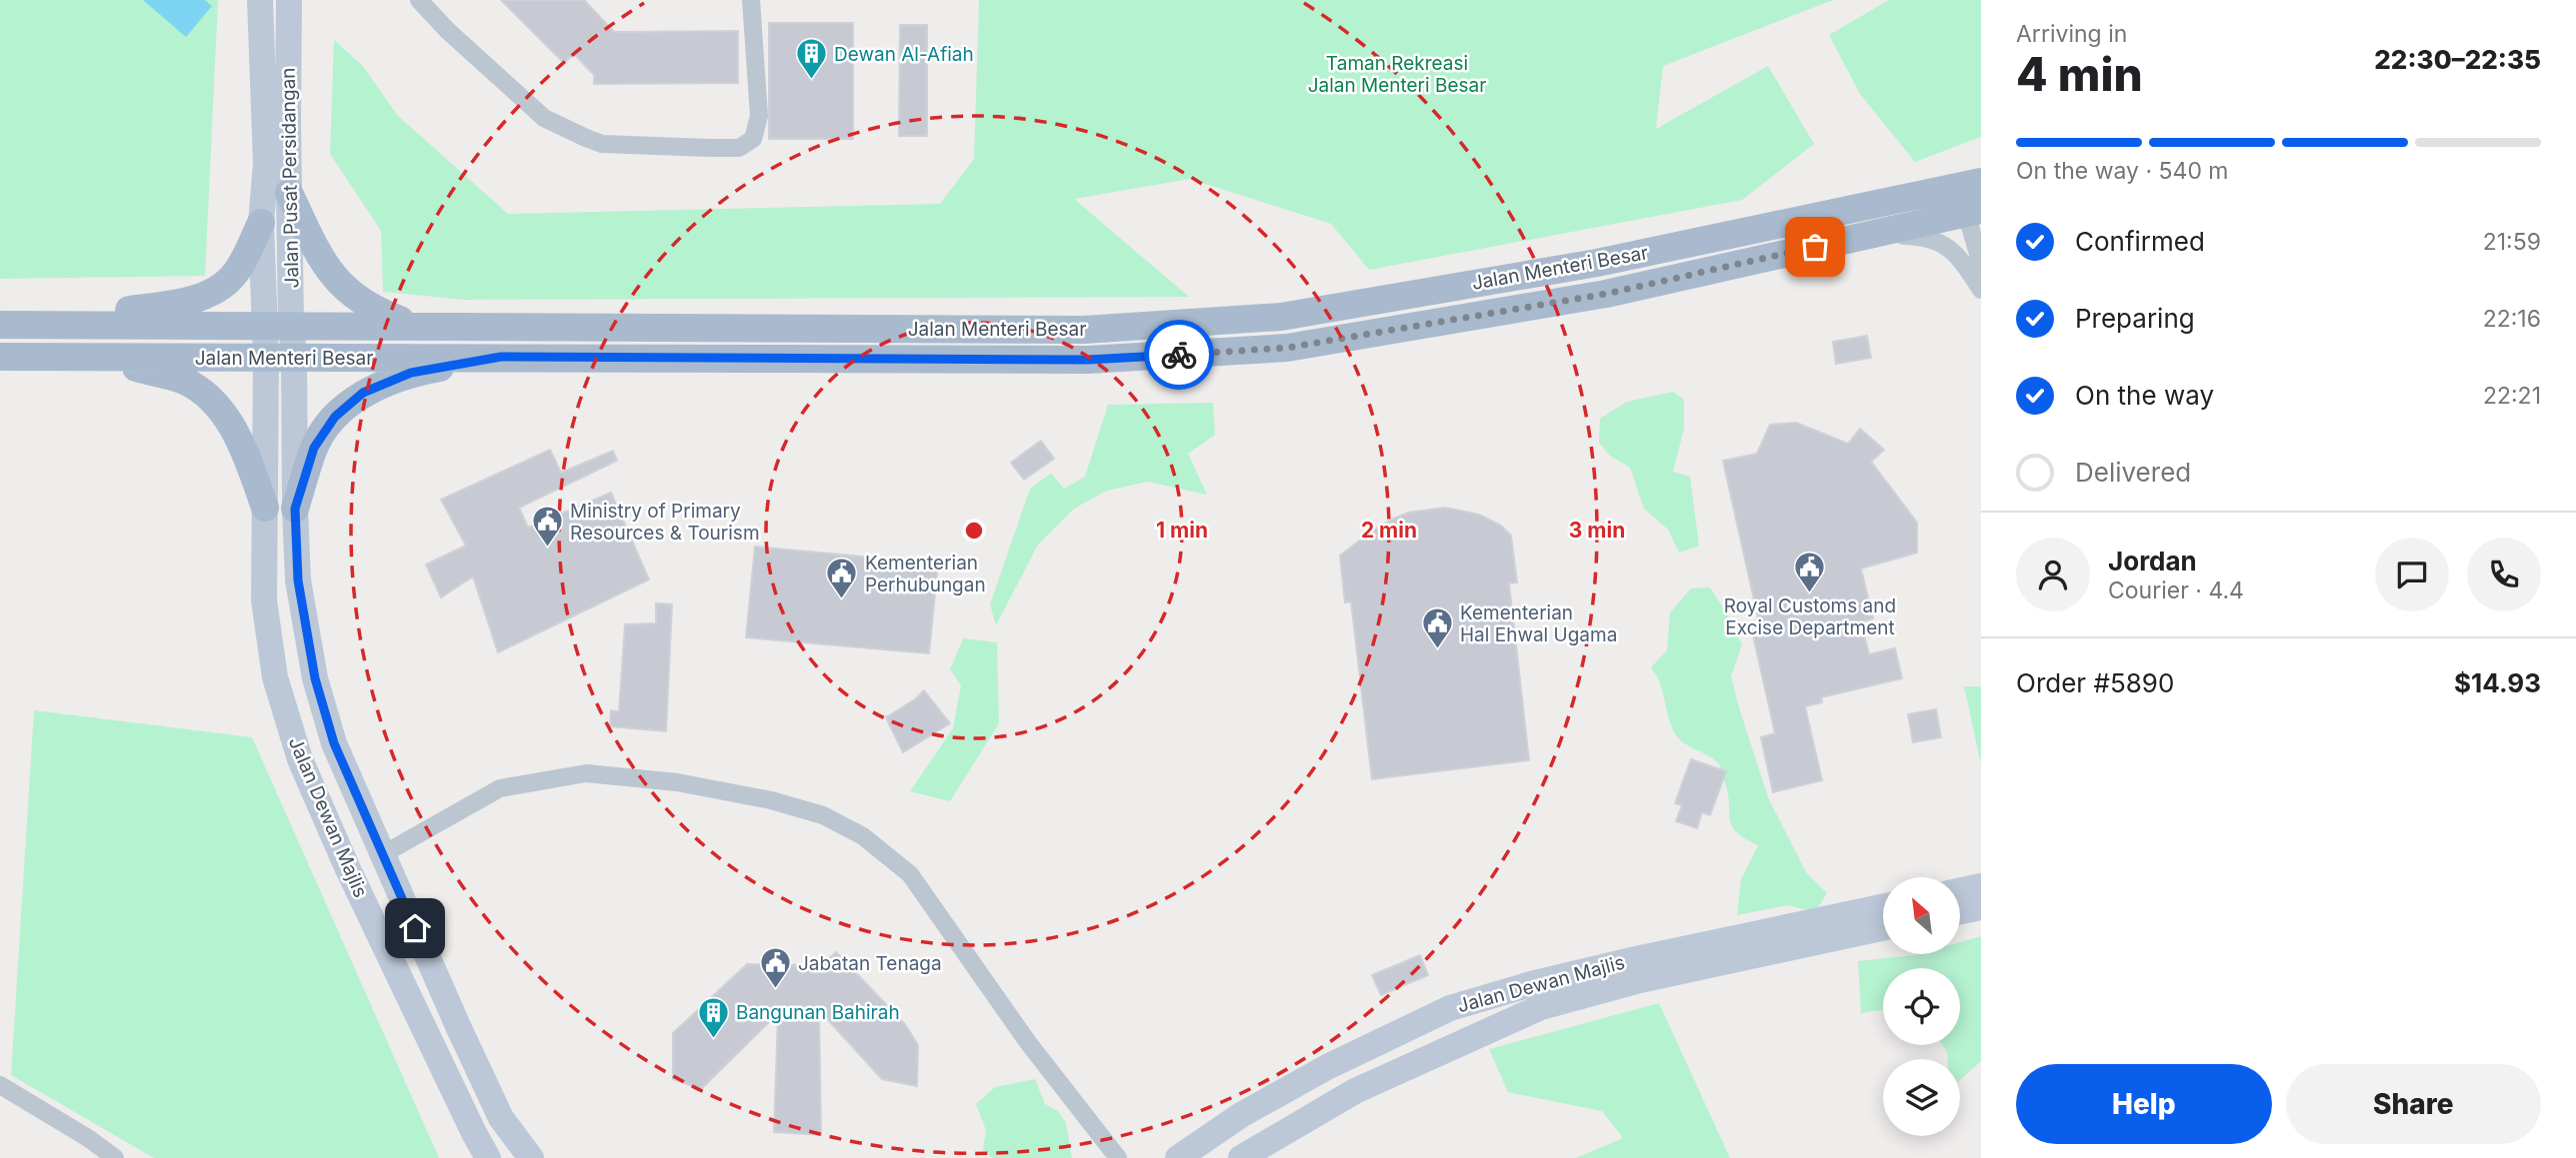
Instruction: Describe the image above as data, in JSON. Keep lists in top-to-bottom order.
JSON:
{
  "streets": {
    "main road": ["Jalan Menteri Besar"],
    "street": ["Jalan Pusat Persidangan", "Jalan Dewan Majlis"]
  },
  "crossings": [
    ["Jalan Pusat Persidangan", "Jalan Menteri Besar"],
    ["Jalan Pusat Persidangan", "Jalan Dewan Majlis"],
    ["Jalan Menteri Besar", "Jalan Dewan Majlis"]
  ],
  "parks": ["Taman Rekreasi Jalan Menteri Besar"],
  "places": {
    "building": ["Dewan Al-Afiah", "Bangunan Bahirah"],
    "public building": [
      "Ministry of Primary Resources & Tourism",
      "Royal Customs and Excise Department",
      "Kementerian Perhubungan",
      "Kementerian Hal Ehwal Ugama",
      "Jabatan Tenaga"
    ]
  },
  "north": "top left",
  "page": {
    "heading": ["4 min", "Arriving in", "22:30–22:35"],
    "panel": [
      "Jordan",
      "Courier · 4.4",
      "Order #5890",
      "$14.93"
    ],
    "bar": "On the way · 540 m",
    "list": [
      ["Confirmed", "21:59"],
      ["Preparing", "22:16"],
      ["On the way", "22:21"],
      "Delivered"
    ],
    "buttons": ["Help", "Share"]
  },
  "rings": ["1 min", "2 min", "3 min"]
}
